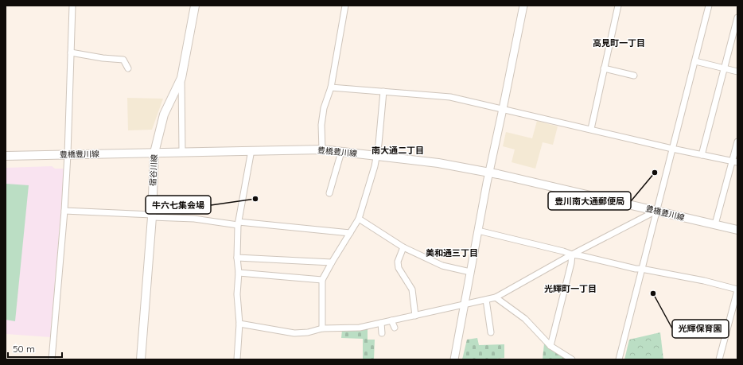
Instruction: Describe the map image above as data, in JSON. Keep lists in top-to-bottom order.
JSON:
{
  "streets": {
    "main road": ["豊橋豊川線", "宿谷川線"]
  },
  "crossings": [
    ["豊橋豊川線", "宿谷川線"]
  ],
  "districts": [
    "高見町一丁目",
    "南大通二丁目",
    "美和通三丁目",
    "光輝町一丁目"
  ],
  "places": ["豊川南大通郵便局", "牛六七集会場", "光輝保育園"],
  "scale_bar": "50 m"
}
